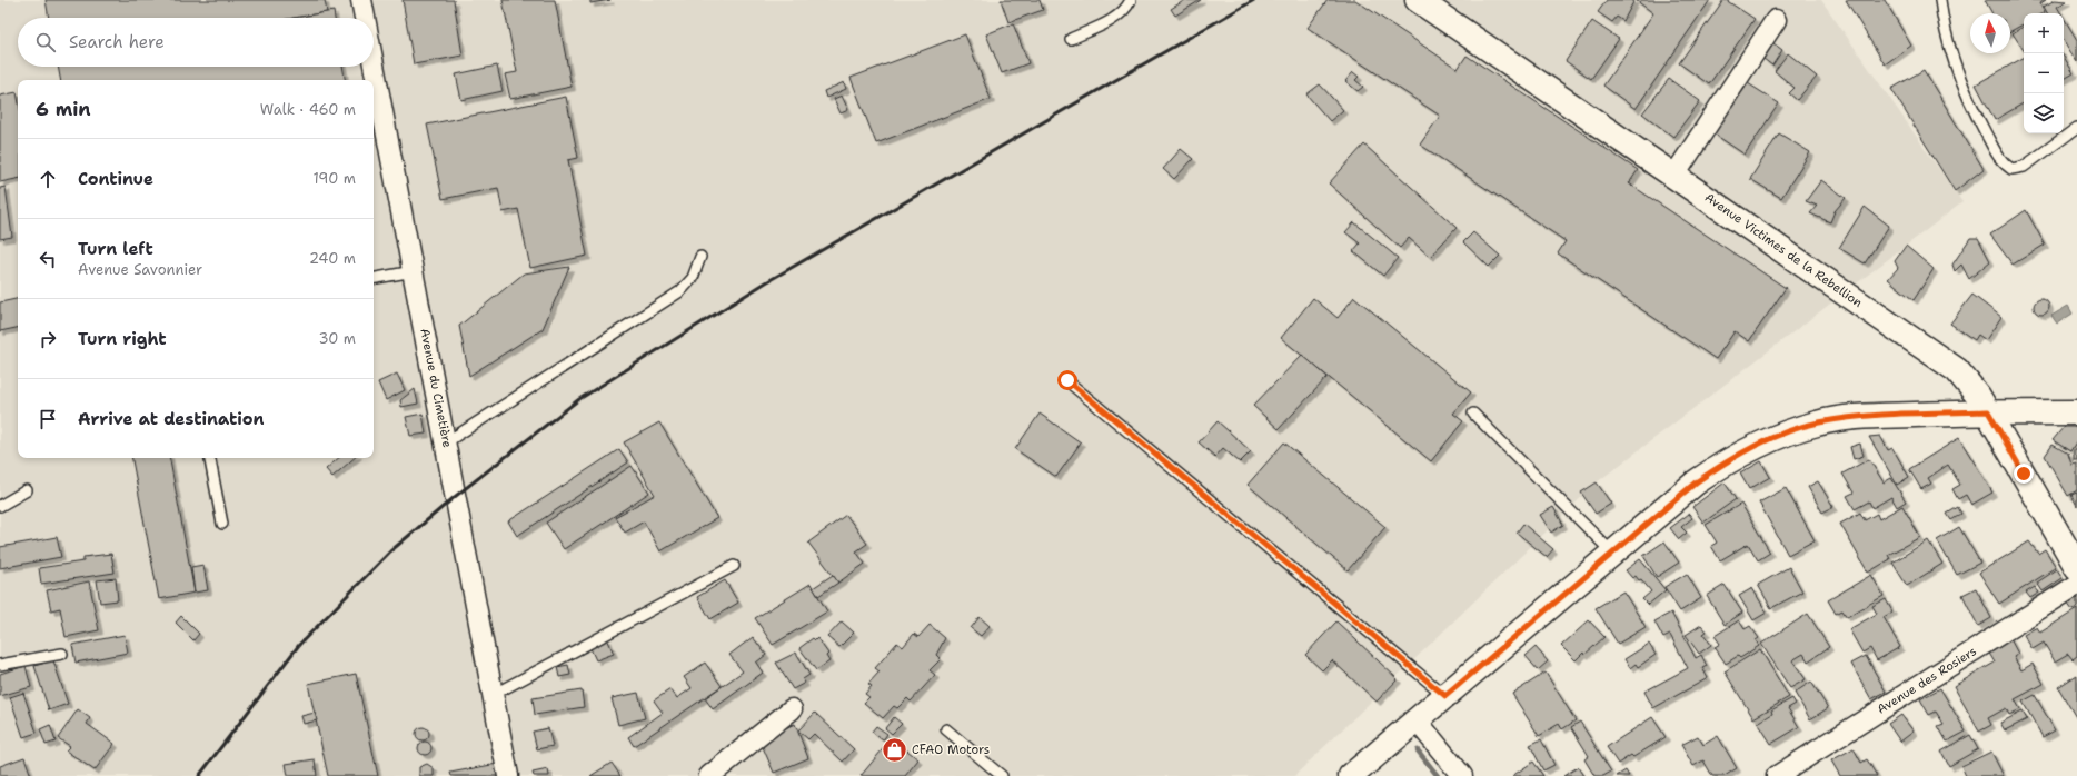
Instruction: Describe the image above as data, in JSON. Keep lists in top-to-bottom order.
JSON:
{
  "streets": {
    "street": ["Avenue Victimes de la Rebellion", "Avenue du Cimetière", "Avenue des Rosiers"]
  },
  "places": {
    "shop": ["CFAO Motors"]
  },
  "north": "top",
  "page": {
    "map_buttons": ["+", "−"],
    "search": "Search here",
    "heading": ["6 min", "Walk · 460 m"],
    "list": [
      ["Continue", "190 m"],
      ["Turn left", "Avenue Savonnier", "240 m"],
      ["Turn right", "30 m"],
      "Arrive at destination"
    ]
  }
}
